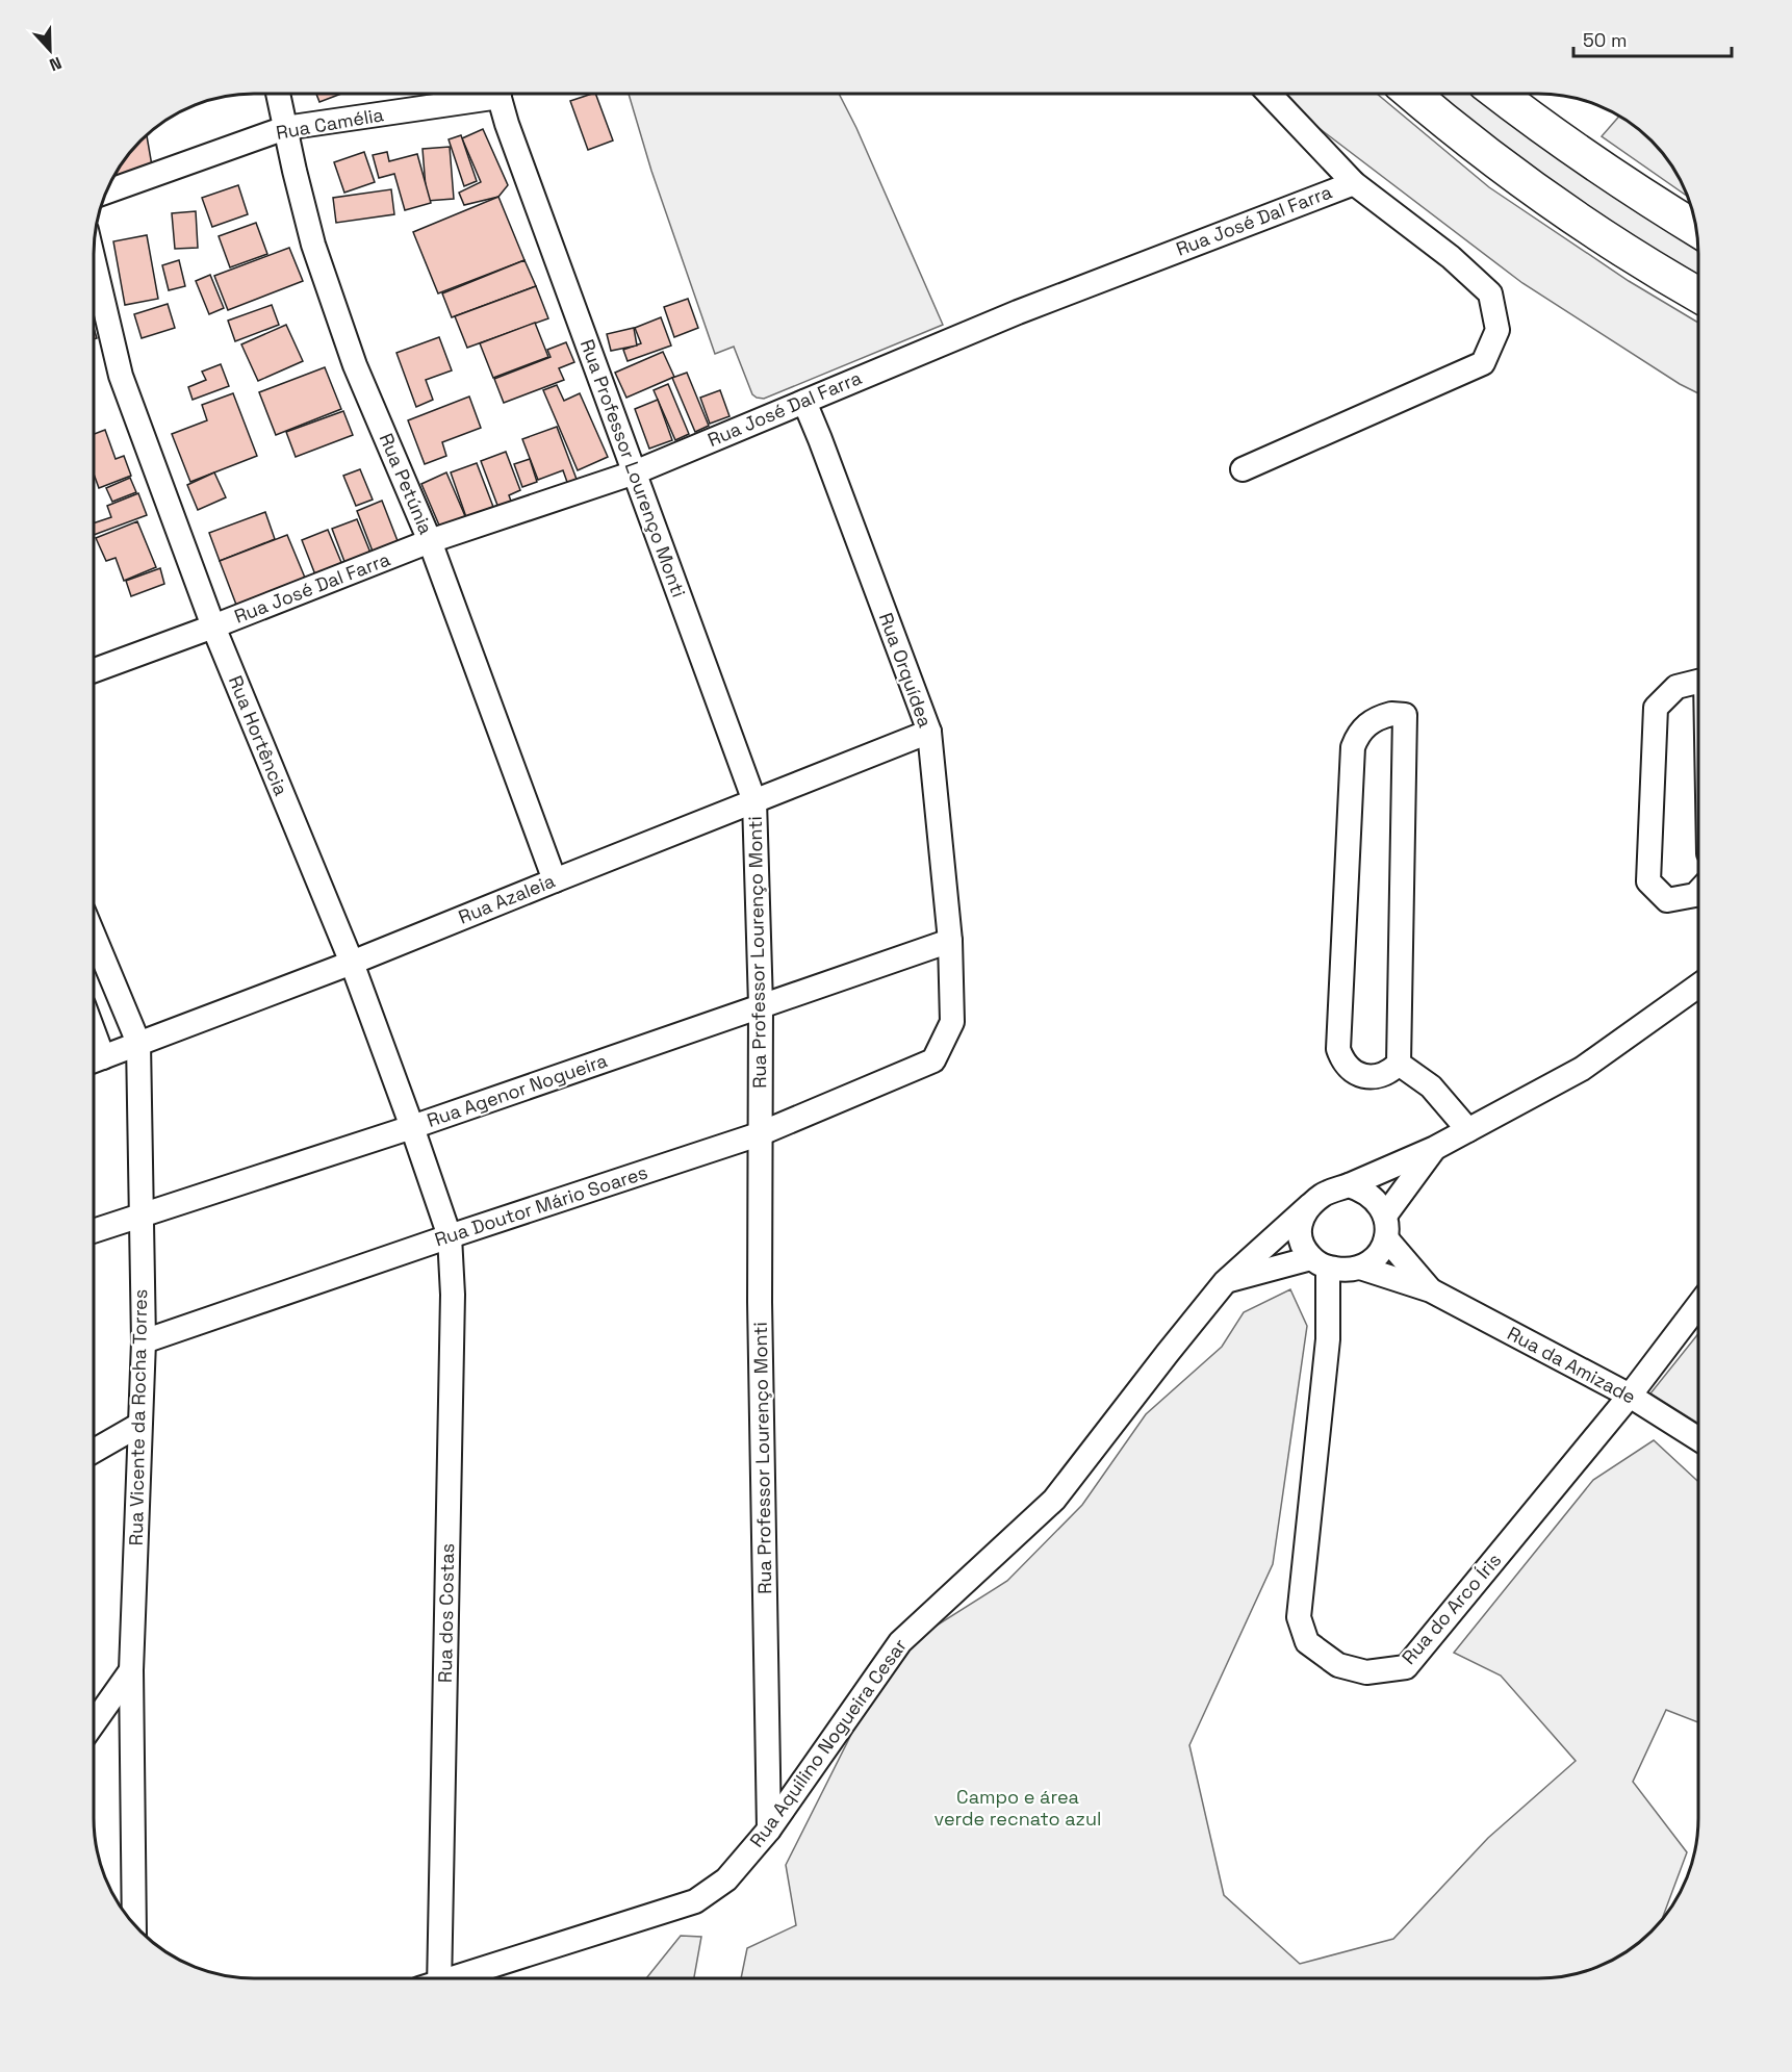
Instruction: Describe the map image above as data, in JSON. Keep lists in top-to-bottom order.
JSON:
{
  "streets": {
    "street": [
      "Rua Camélia",
      "Rua José Dal Farra",
      "Rua Professor Lourenço Monti",
      "Rua Petúnia",
      "Rua Orquídea",
      "Rua Hortência",
      "Rua Azaleia",
      "Rua Agenor Nogueira",
      "Rua Doutor Mário Soares",
      "Rua da Amizade",
      "Rua Vicente da Rocha Torres",
      "Rua do Arco Íris",
      "Rua dos Costas",
      "Rua Aquilino Nogueira Cesar"
    ]
  },
  "crossings": [
    ["Rua Camélia", "Rua Petúnia"],
    ["Rua José Dal Farra", "Rua Professor Lourenço Monti"],
    ["Rua José Dal Farra", "Rua Petúnia"],
    ["Rua José Dal Farra", "Rua Orquídea"],
    ["Rua José Dal Farra", "Rua Hortência"],
    ["Rua Professor Lourenço Monti", "Rua Azaleia"],
    ["Rua Professor Lourenço Monti", "Rua Agenor Nogueira"],
    ["Rua Professor Lourenço Monti", "Rua Doutor Mário Soares"],
    ["Rua Professor Lourenço Monti", "Rua Aquilino Nogueira Cesar"],
    ["Rua Petúnia", "Rua Azaleia"],
    ["Rua Orquídea", "Rua Azaleia"],
    ["Rua Orquídea", "Rua Agenor Nogueira"],
    ["Rua Orquídea", "Rua Doutor Mário Soares"],
    ["Rua Hortência", "Rua Azaleia"],
    ["Rua Hortência", "Rua Agenor Nogueira"],
    ["Rua Hortência", "Rua Doutor Mário Soares"],
    ["Rua Hortência", "Rua dos Costas"],
    ["Rua Azaleia", "Rua Vicente da Rocha Torres"],
    ["Rua Agenor Nogueira", "Rua Vicente da Rocha Torres"],
    ["Rua Doutor Mário Soares", "Rua Vicente da Rocha Torres"],
    ["Rua Doutor Mário Soares", "Rua dos Costas"],
    ["Rua da Amizade", "Rua do Arco Íris"],
    ["Rua da Amizade", "Rua Aquilino Nogueira Cesar"],
    ["Rua do Arco Íris", "Rua Aquilino Nogueira Cesar"]
  ],
  "parks": ["Campo e área verde recnato azul"],
  "scale_bar": "50 m",
  "north": "bottom"
}
